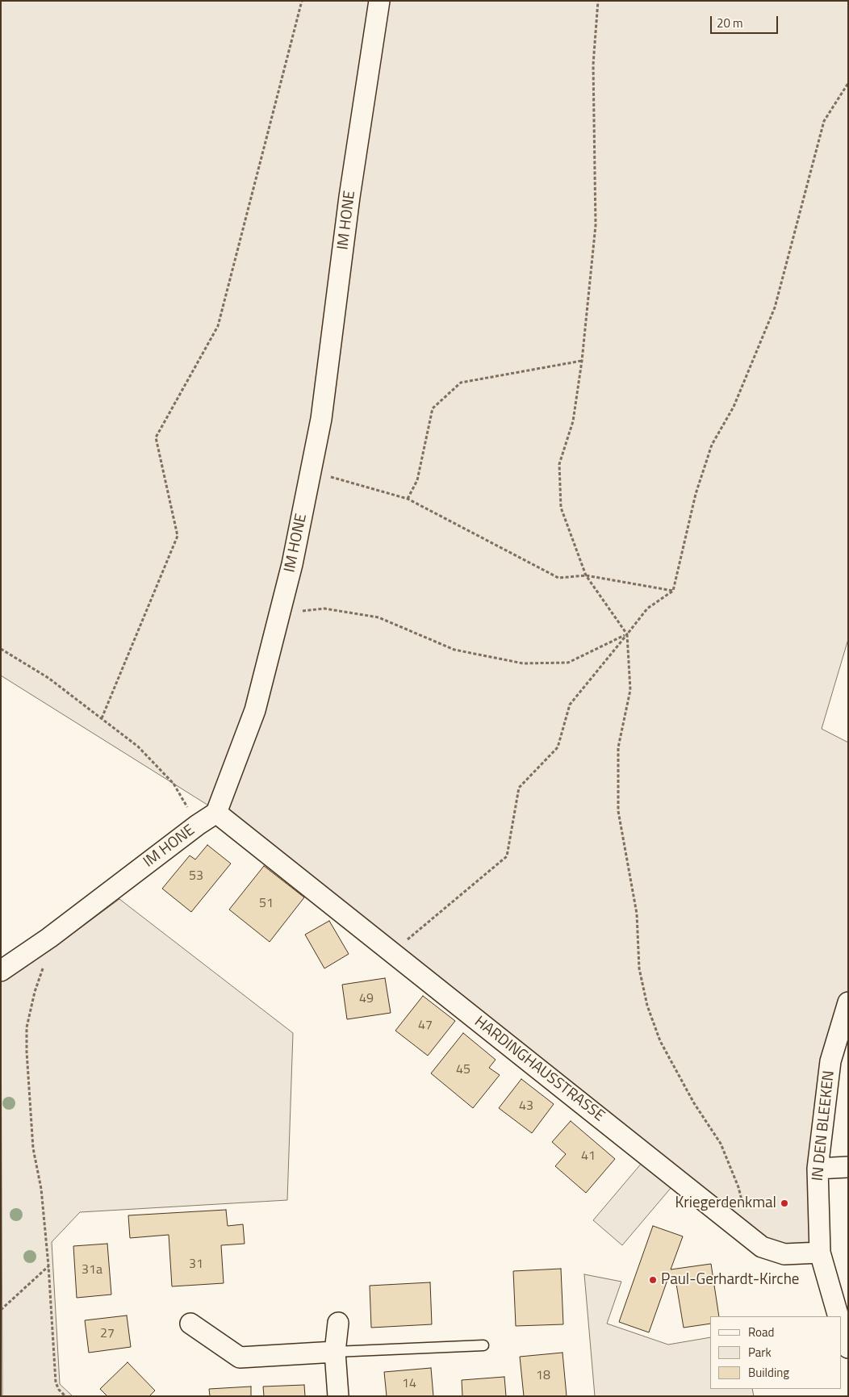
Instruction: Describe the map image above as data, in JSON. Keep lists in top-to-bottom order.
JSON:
{
  "streets": {
    "street": ["IM HONE", "HARDINGHAUSSTRASSE", "IN DEN BLEEKEN"]
  },
  "crossings": [
    ["IM HONE", "HARDINGHAUSSTRASSE"],
    ["HARDINGHAUSSTRASSE", "IN DEN BLEEKEN"]
  ],
  "places": ["Kriegerdenkmal", "Paul-Gerhardt-Kirche"],
  "house_numbers": [
    "53",
    "51",
    "49",
    "47",
    "45",
    "43",
    "41",
    "31",
    "31a",
    "27",
    "18",
    "14"
  ],
  "legend": ["Road", "Park", "Building"],
  "scale_bar": "20 m"
}
